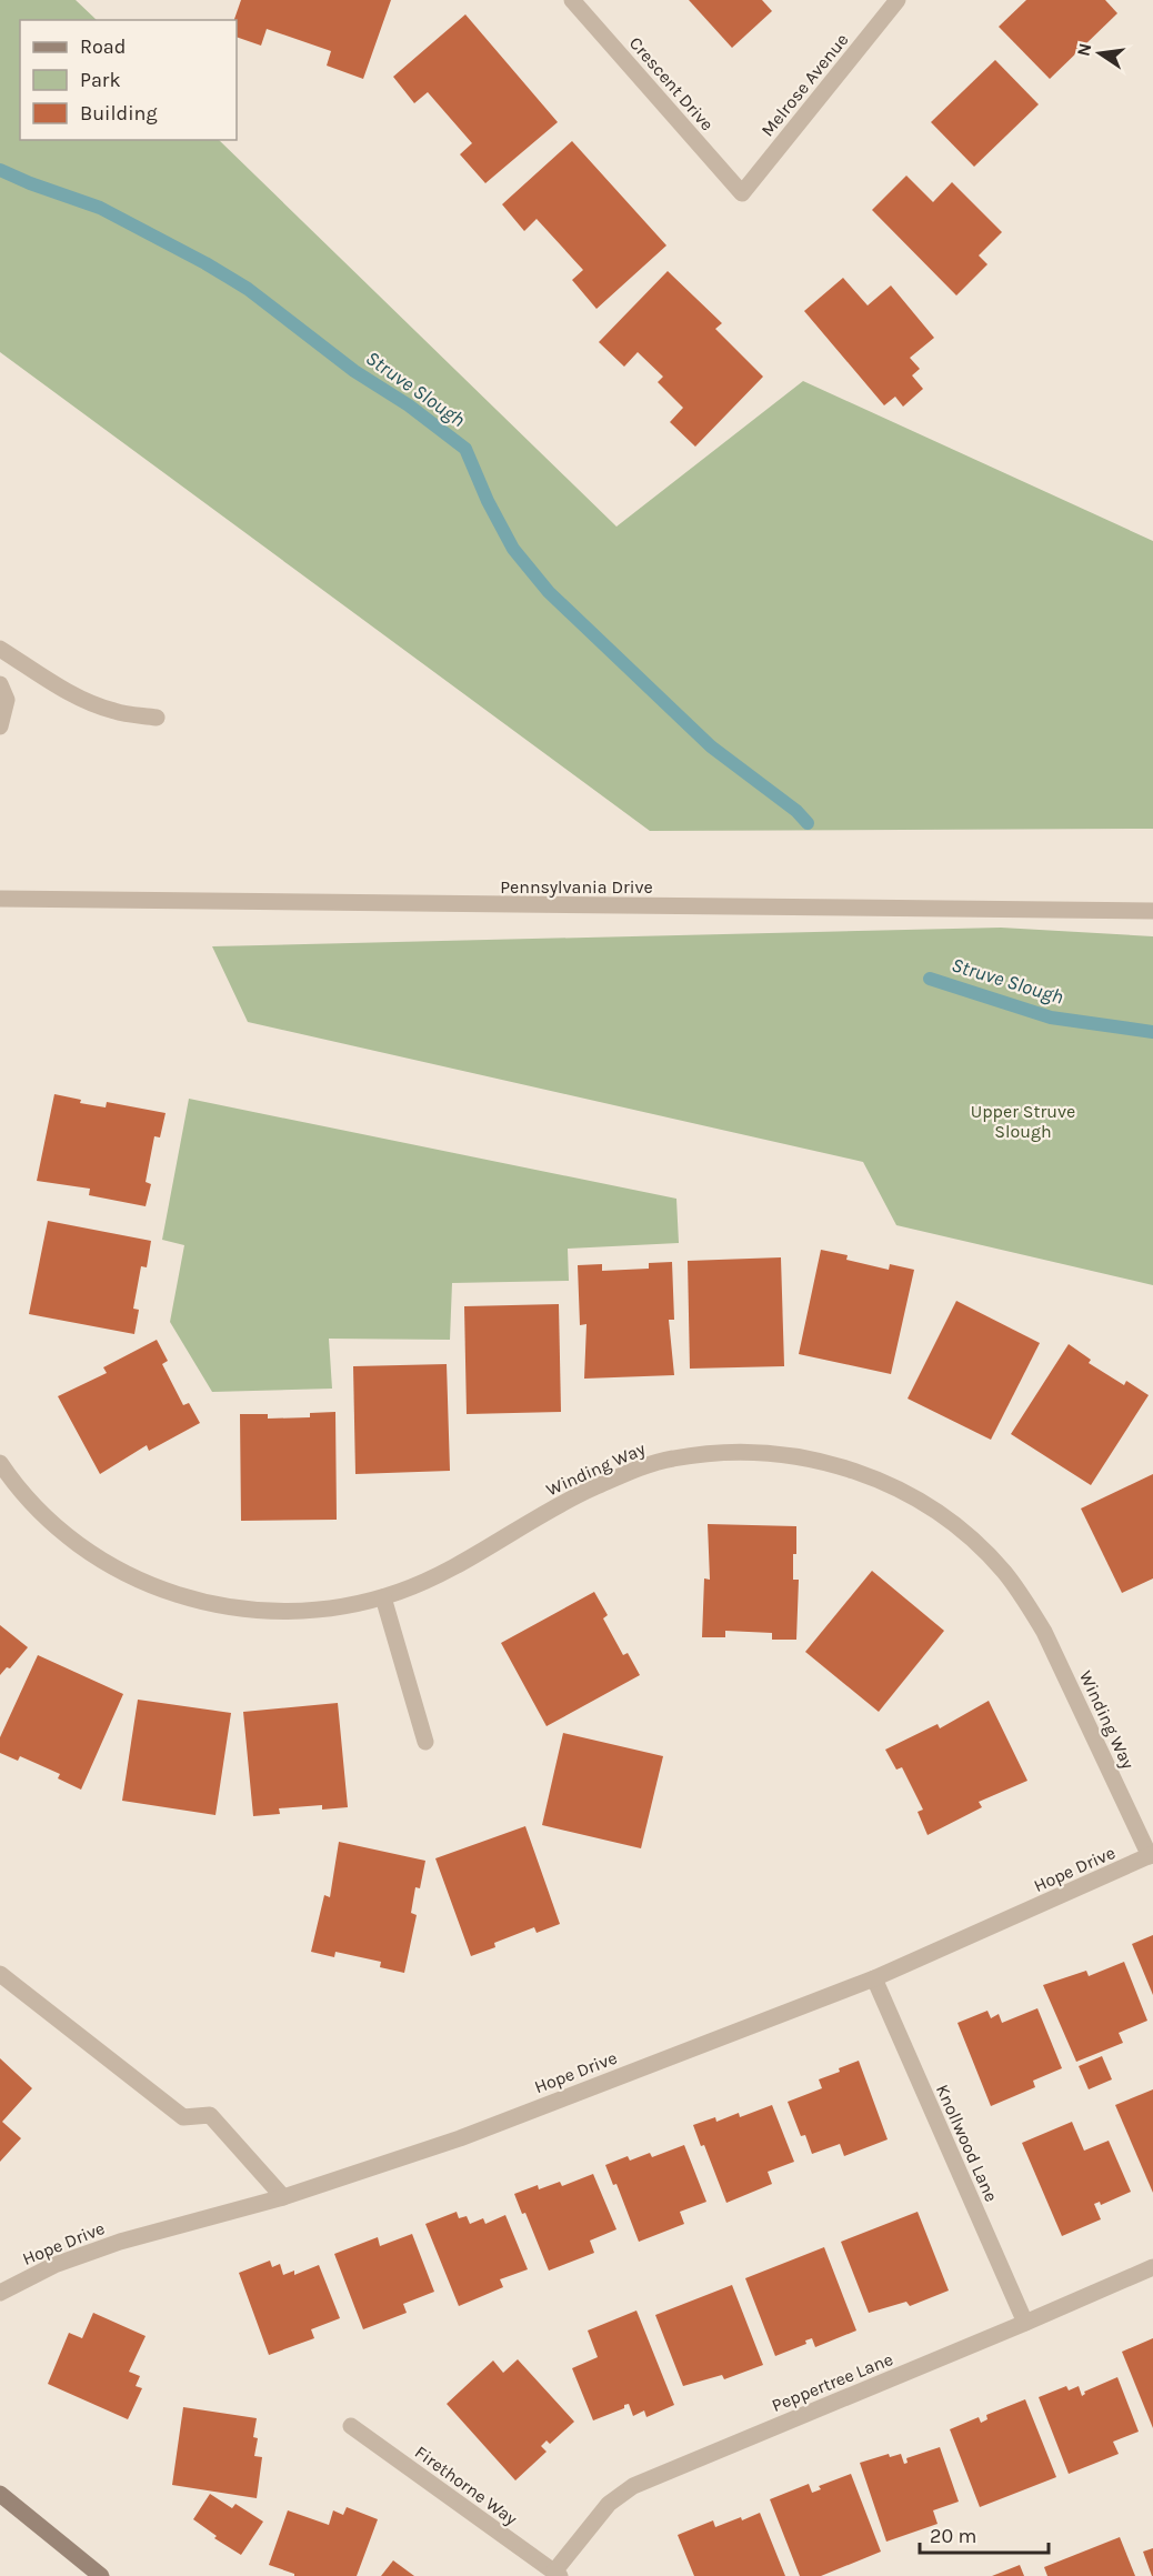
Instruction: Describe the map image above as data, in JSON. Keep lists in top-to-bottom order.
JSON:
{
  "streets": {
    "street": [
      "Crescent Drive",
      "Melrose Avenue",
      "Pennsylvania Drive",
      "Winding Way",
      "Hope Drive",
      "Knollwood Lane",
      "Peppertree Lane",
      "Firethorne Way"
    ]
  },
  "crossings": [
    ["Crescent Drive", "Melrose Avenue"],
    ["Winding Way", "Hope Drive"],
    ["Hope Drive", "Knollwood Lane"],
    ["Knollwood Lane", "Peppertree Lane"],
    ["Peppertree Lane", "Firethorne Way"]
  ],
  "water": ["Struve Slough"],
  "parks": ["Upper Struve Slough"],
  "legend": ["Road", "Park", "Building"],
  "scale_bar": "20 m",
  "north": "left"
}
